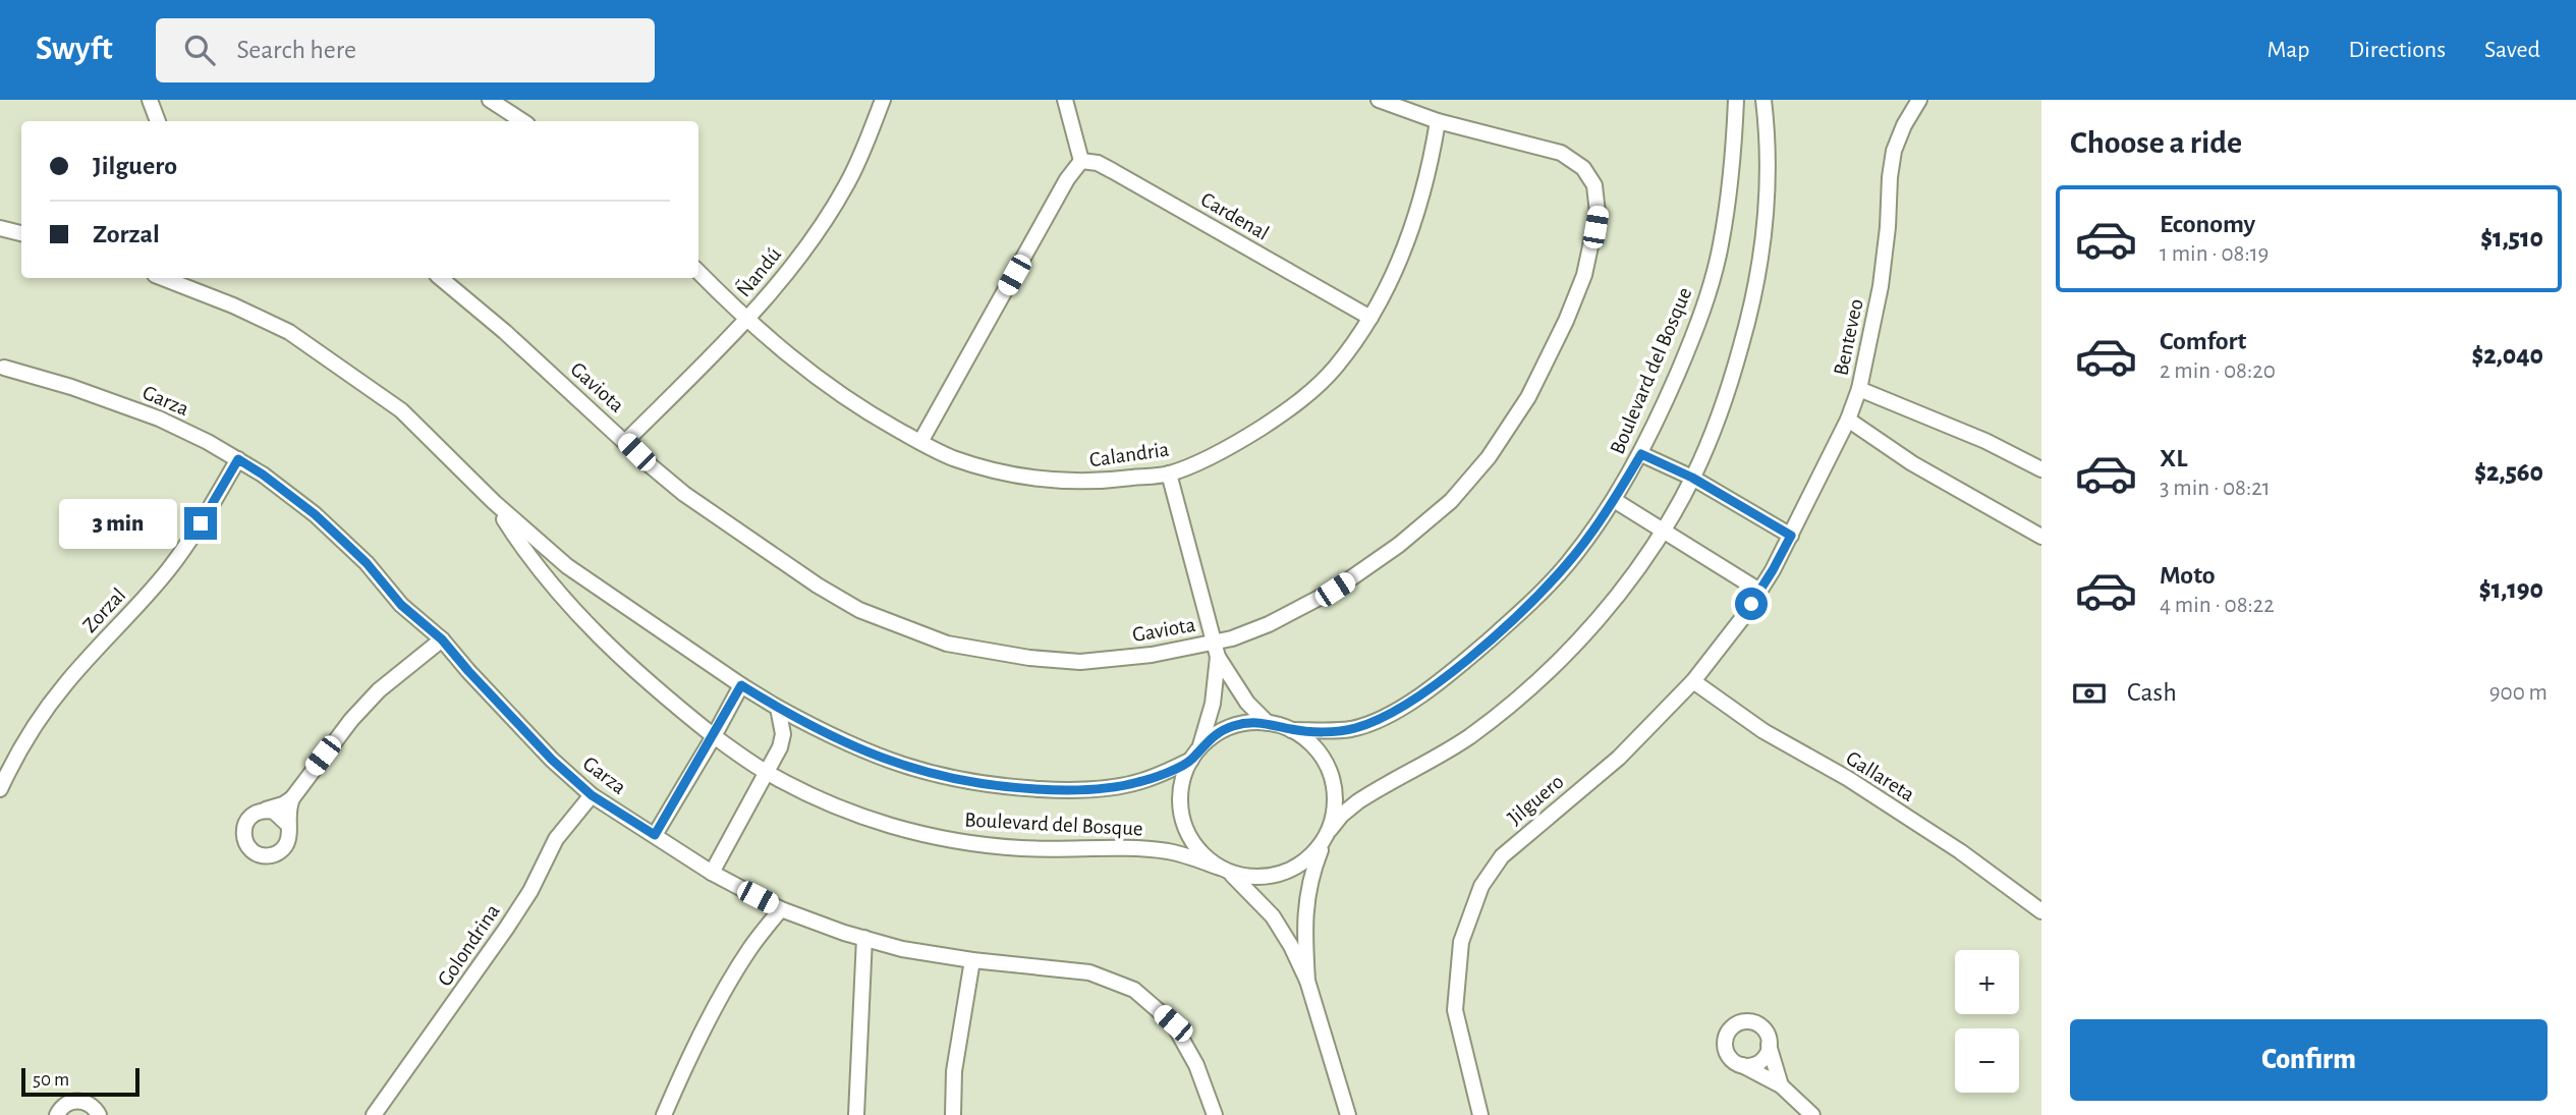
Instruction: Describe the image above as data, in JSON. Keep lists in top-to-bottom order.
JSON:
{
  "streets": {
    "street": [
      "Cardenal",
      "Ñandú",
      "Benteveo",
      "Boulevard del Bosque",
      "Gaviota",
      "Garza",
      "Calandria",
      "Zorzal",
      "Gallareta",
      "Jilguero",
      "Golondrina"
    ]
  },
  "crossings": [
    ["Cardenal", "Calandria"],
    ["Ñandú", "Gaviota"],
    ["Ñandú", "Calandria"],
    ["Benteveo", "Jilguero"],
    ["Gaviota", "Calandria"],
    ["Garza", "Zorzal"],
    ["Garza", "Golondrina"],
    ["Gallareta", "Jilguero"]
  ],
  "scale_bar": "50 m",
  "page": {
    "header": "Swyft",
    "search": "Search here",
    "nav": ["Map", "Directions", "Saved"],
    "heading": "Choose a ride",
    "banner": ["Jilguero", "Zorzal"],
    "list": [
      {
        "name": "Economy",
        "note": "1 min · 08:19",
        "value": "$1,510"
      },
      {
        "name": "Comfort",
        "note": "2 min · 08:20",
        "value": "$2,040"
      },
      {
        "name": "XL",
        "note": "3 min · 08:21",
        "value": "$2,560"
      },
      {
        "name": "Moto",
        "note": "4 min · 08:22",
        "value": "$1,190"
      }
    ],
    "bubble": "3 min",
    "pay": ["Cash", "900 m"],
    "map_buttons": ["+", "−"],
    "buttons": "Confirm",
    "scale": "50 m"
  }
}
